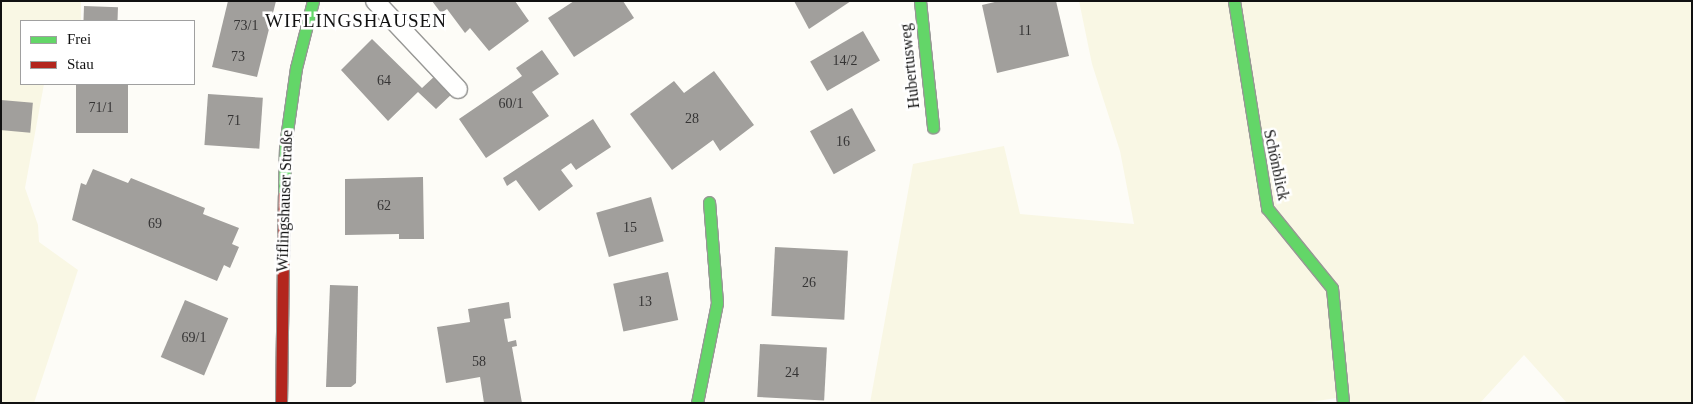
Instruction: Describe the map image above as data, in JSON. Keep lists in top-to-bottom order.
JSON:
{
  "streets": {
    "street": ["Hubertusweg", "Schönblick", "Wiflingshauser Straße"]
  },
  "districts": ["WIFLINGSHAUSEN"],
  "house_numbers": [
    "73/1",
    "11",
    "73",
    "14/2",
    "64",
    "60/1",
    "71/1",
    "28",
    "71",
    "16",
    "62",
    "69",
    "15",
    "26",
    "13",
    "69/1",
    "58",
    "24"
  ],
  "legend": ["Frei", "Stau"]
}
